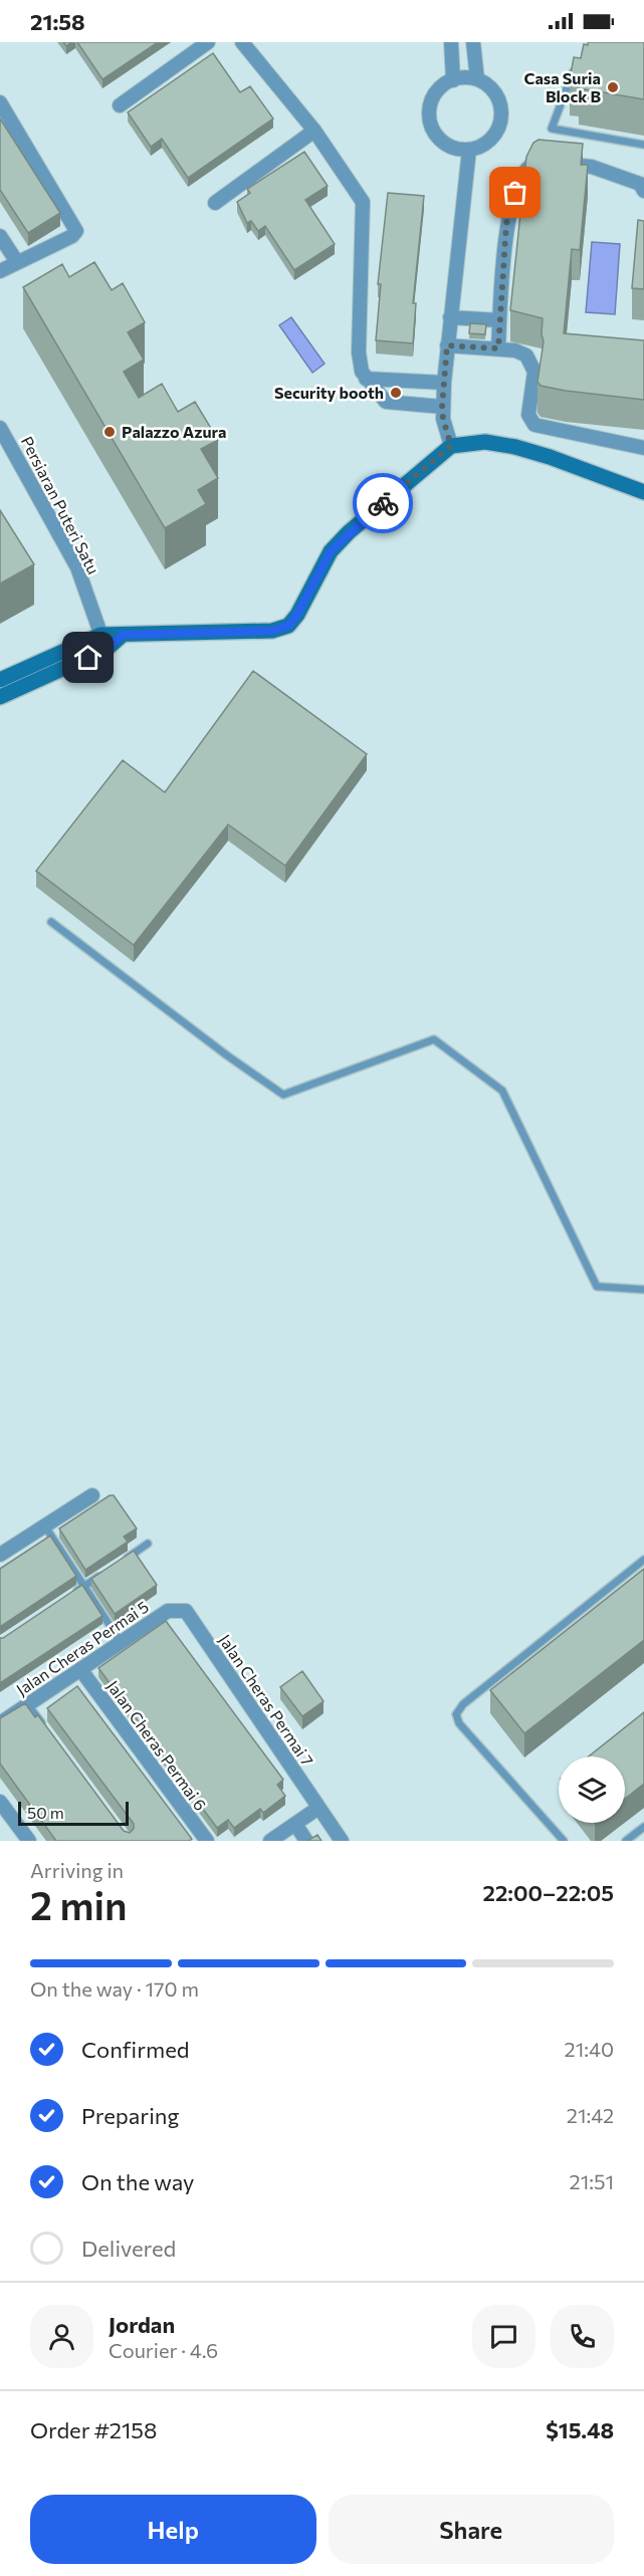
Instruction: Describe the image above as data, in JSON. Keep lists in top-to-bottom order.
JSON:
{
  "streets": {
    "street": [
      "Persiaran Puteri Satu",
      "Jalan Cheras Permai 5",
      "Jalan Cheras Permai 7",
      "Jalan Cheras Permai 6"
    ]
  },
  "crossings": [
    ["Jalan Cheras Permai 5", "Jalan Cheras Permai 7"],
    ["Jalan Cheras Permai 5", "Jalan Cheras Permai 6"]
  ],
  "places": ["Casa Suria Block B", "Security booth", "Palazzo Azura"],
  "scale_bar": "50 m",
  "page": {
    "status": "21:58",
    "scale": "50 m",
    "heading": ["2 min", "Arriving in", "22:00–22:05"],
    "panel": [
      "Jordan",
      "Courier · 4.6",
      "Order #2158",
      "$15.48"
    ],
    "bar": "On the way · 170 m",
    "list": [
      ["Confirmed", "21:40"],
      ["Preparing", "21:42"],
      ["On the way", "21:51"],
      "Delivered"
    ],
    "buttons": ["Help", "Share"]
  }
}
